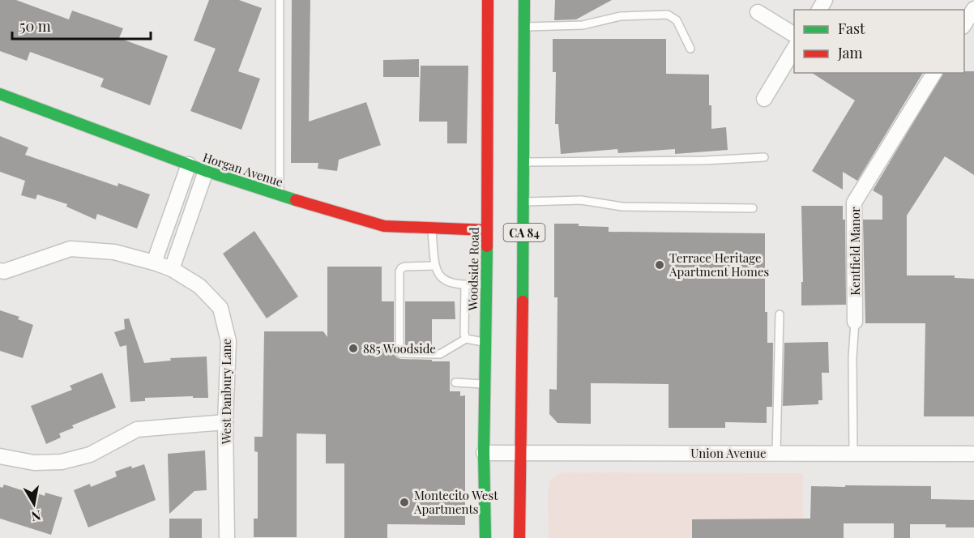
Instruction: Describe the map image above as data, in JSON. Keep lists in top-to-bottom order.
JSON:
{
  "streets": {
    "main road": ["Horgan Avenue", "CA 84", "Woodside Road"],
    "street": ["Kentfield Manor", "West Danbury Lane", "Union Avenue"]
  },
  "crossings": [
    ["Horgan Avenue", "Woodside Road"],
    ["CA 84", "Union Avenue"],
    ["Kentfield Manor", "Union Avenue"],
    ["Woodside Road", "Union Avenue"]
  ],
  "places": ["Terrace Heritage Apartment Homes", "885 Woodside", "Montecito West Apartments"],
  "legend": ["Fast", "Jam"],
  "scale_bar": "50 m",
  "north": "bottom"
}
